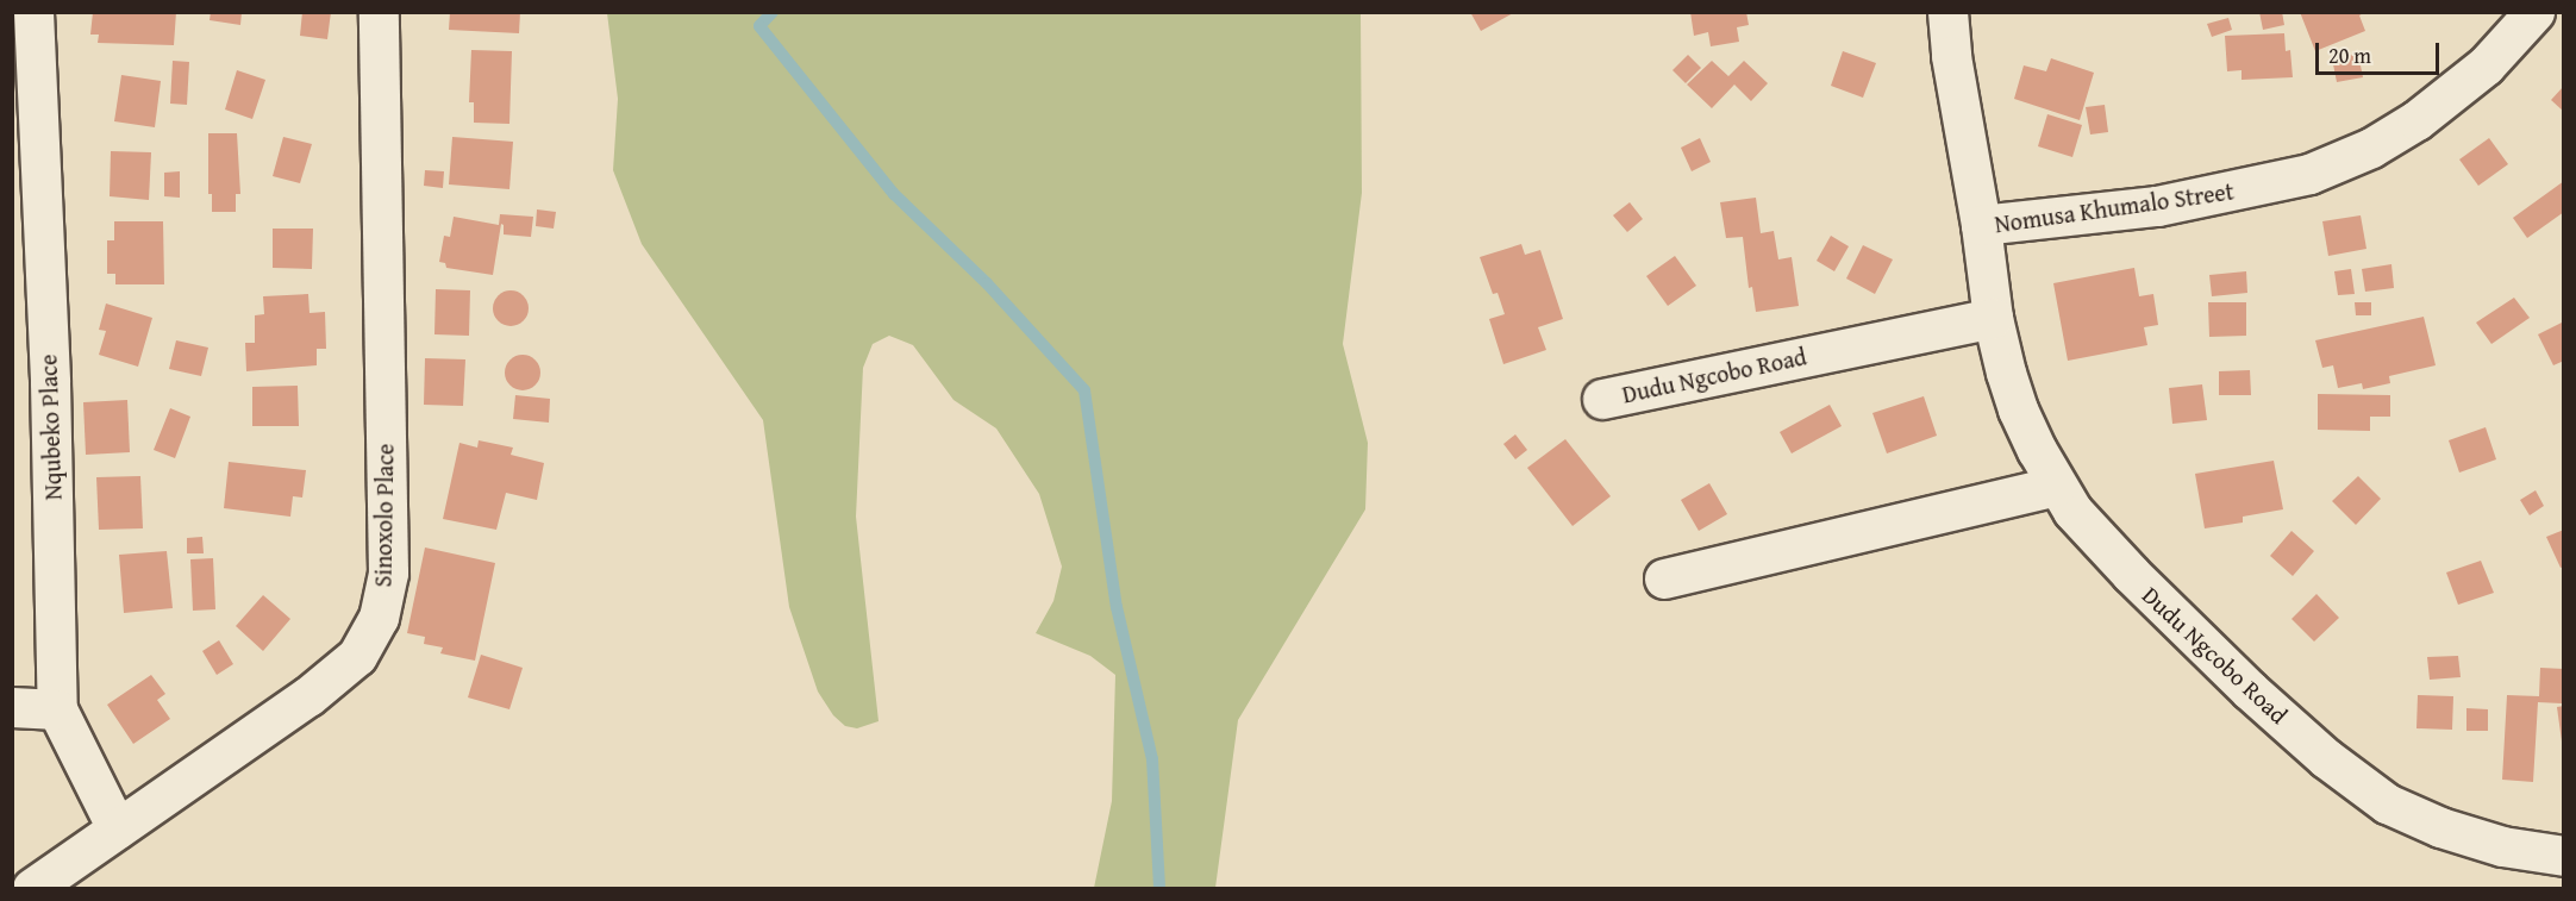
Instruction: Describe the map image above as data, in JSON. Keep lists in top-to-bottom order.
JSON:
{
  "streets": {
    "street": [
      "Nomusa Khumalo Street",
      "Dudu Ngcobo Road",
      "Nqubeko Place",
      "Sinoxolo Place"
    ]
  },
  "crossings": [
    ["Nomusa Khumalo Street", "Dudu Ngcobo Road"],
    ["Nqubeko Place", "Sinoxolo Place"]
  ],
  "scale_bar": "20 m"
}
